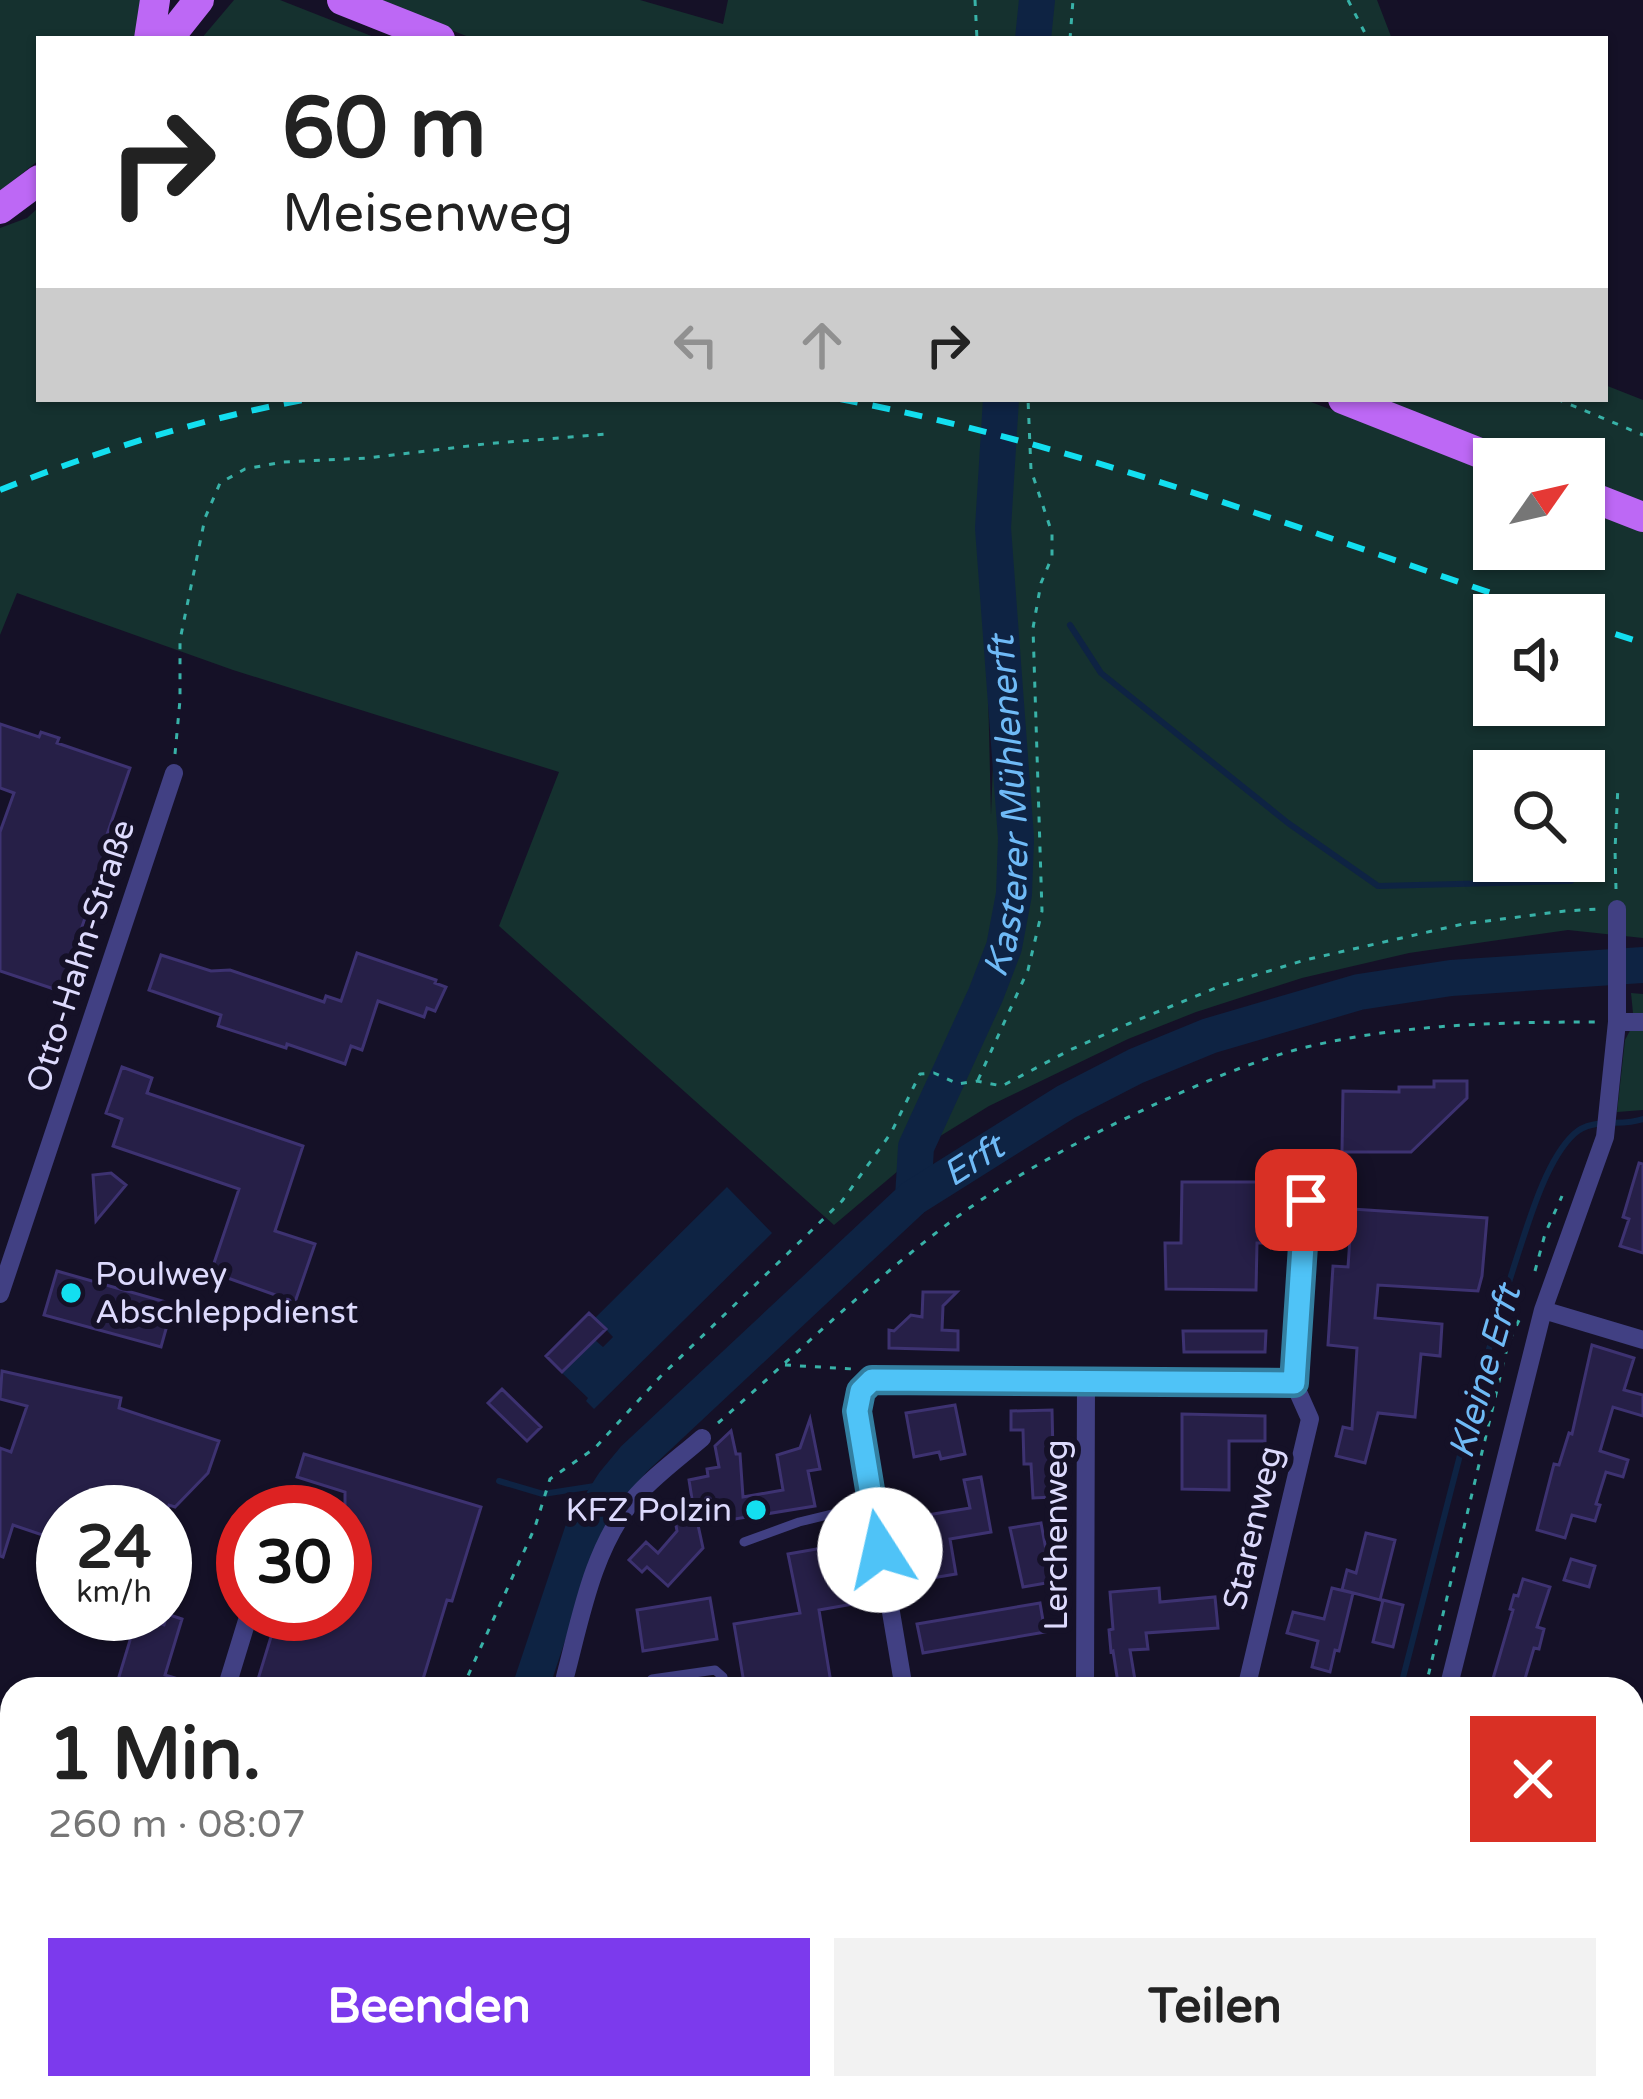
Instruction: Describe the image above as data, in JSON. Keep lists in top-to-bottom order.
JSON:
{
  "streets": {
    "street": ["Otto-Hahn-Straße", "Starenweg", "Lerchenweg"]
  },
  "water": ["Kasterer Mühlenerft", "Erft", "Kleine Erft"],
  "places": ["Poulwey Abschleppdienst", "KFZ Polzin"],
  "north": "top right",
  "page": {
    "turn": ["60 m", "Meisenweg"],
    "speed": "24 km/h",
    "limit": "30",
    "heading": ["1 Min.", "260 m · 08:07"],
    "buttons": ["Beenden", "Teilen"]
  }
}
